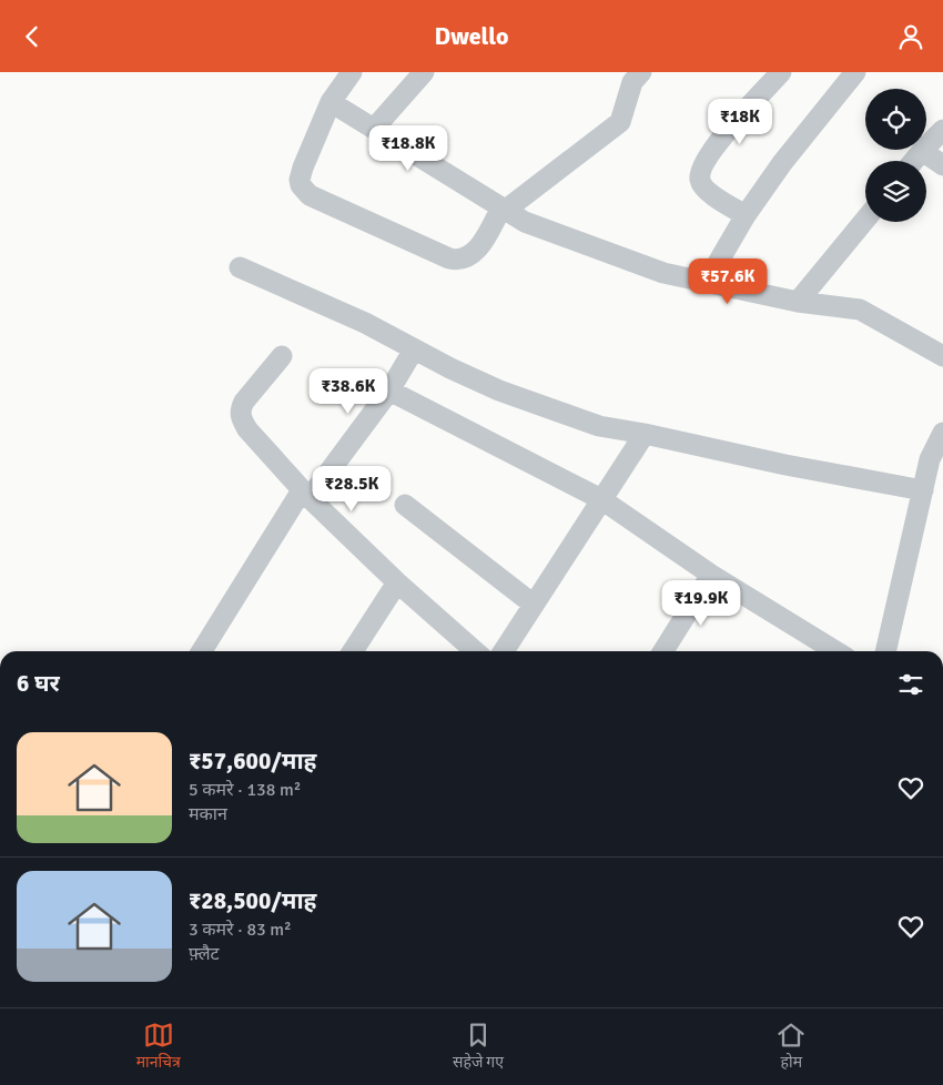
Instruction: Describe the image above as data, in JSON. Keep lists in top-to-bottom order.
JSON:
{
  "page": {
    "header": "Dwello",
    "price": [
      "₹18K",
      "₹18.8K",
      "₹57.6K",
      "₹38.6K",
      "₹28.5K",
      "₹19.9K"
    ],
    "heading": "6 घर",
    "list": [
      {
        "name": "₹57,600/माह",
        "note": "5 कमरे · 138 m² · मकान"
      },
      {
        "name": "₹28,500/माह",
        "note": "3 कमरे · 83 m² · फ़्लैट"
      }
    ],
    "tabs": ["मानचित्र", "सहेजे गए", "होम"]
  }
}
